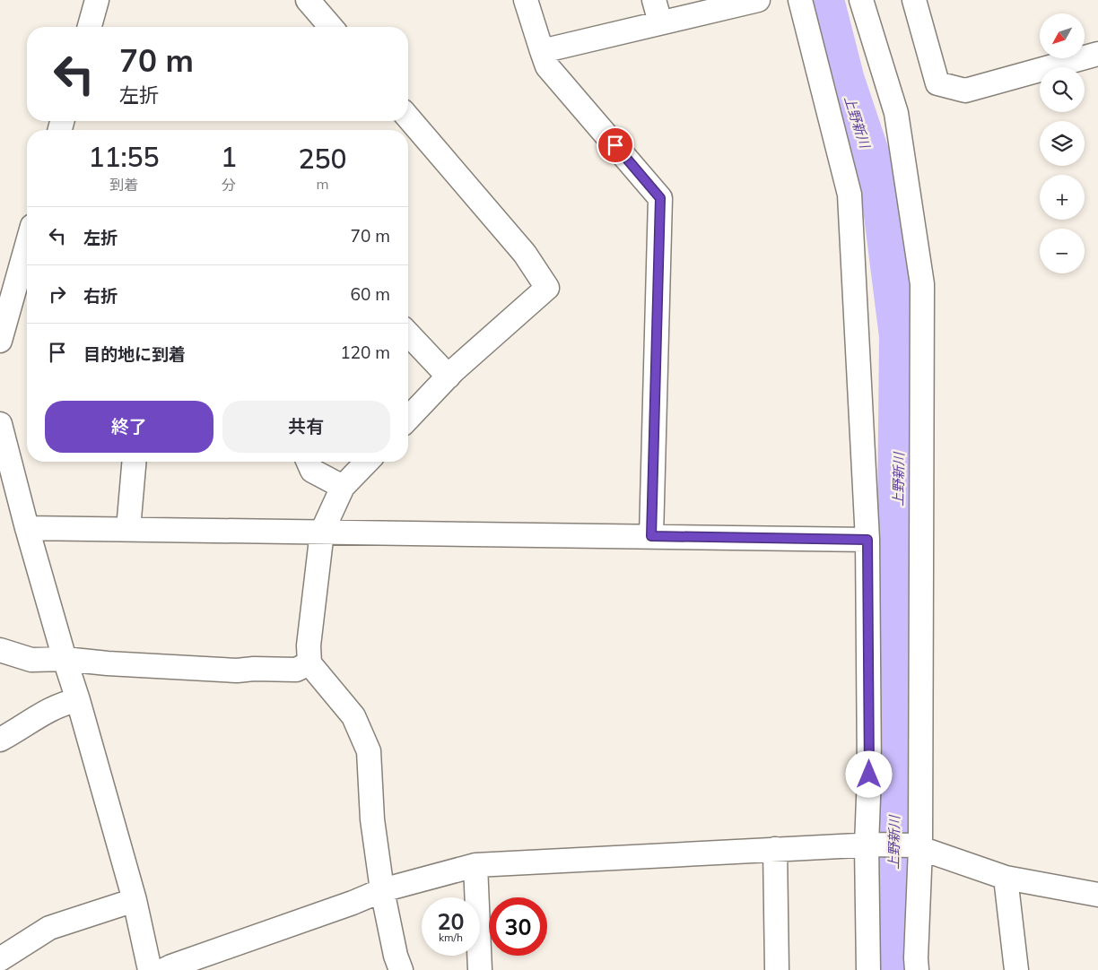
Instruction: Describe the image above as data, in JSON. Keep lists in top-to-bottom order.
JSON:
{
  "water": ["上野新川"],
  "north": "bottom left",
  "page": {
    "map_buttons": ["+", "−"],
    "turn": ["70 m", "左折"],
    "eta": [
      "11:55",
      "到着",
      "1",
      "分",
      "250",
      "m"
    ],
    "list": [
      {
        "name": "左折",
        "value": "70 m"
      },
      {
        "name": "右折",
        "value": "60 m"
      },
      {
        "name": "目的地に到着",
        "value": "120 m"
      }
    ],
    "buttons": ["終了", "共有"],
    "speed": "20 km/h",
    "limit": "30"
  }
}
